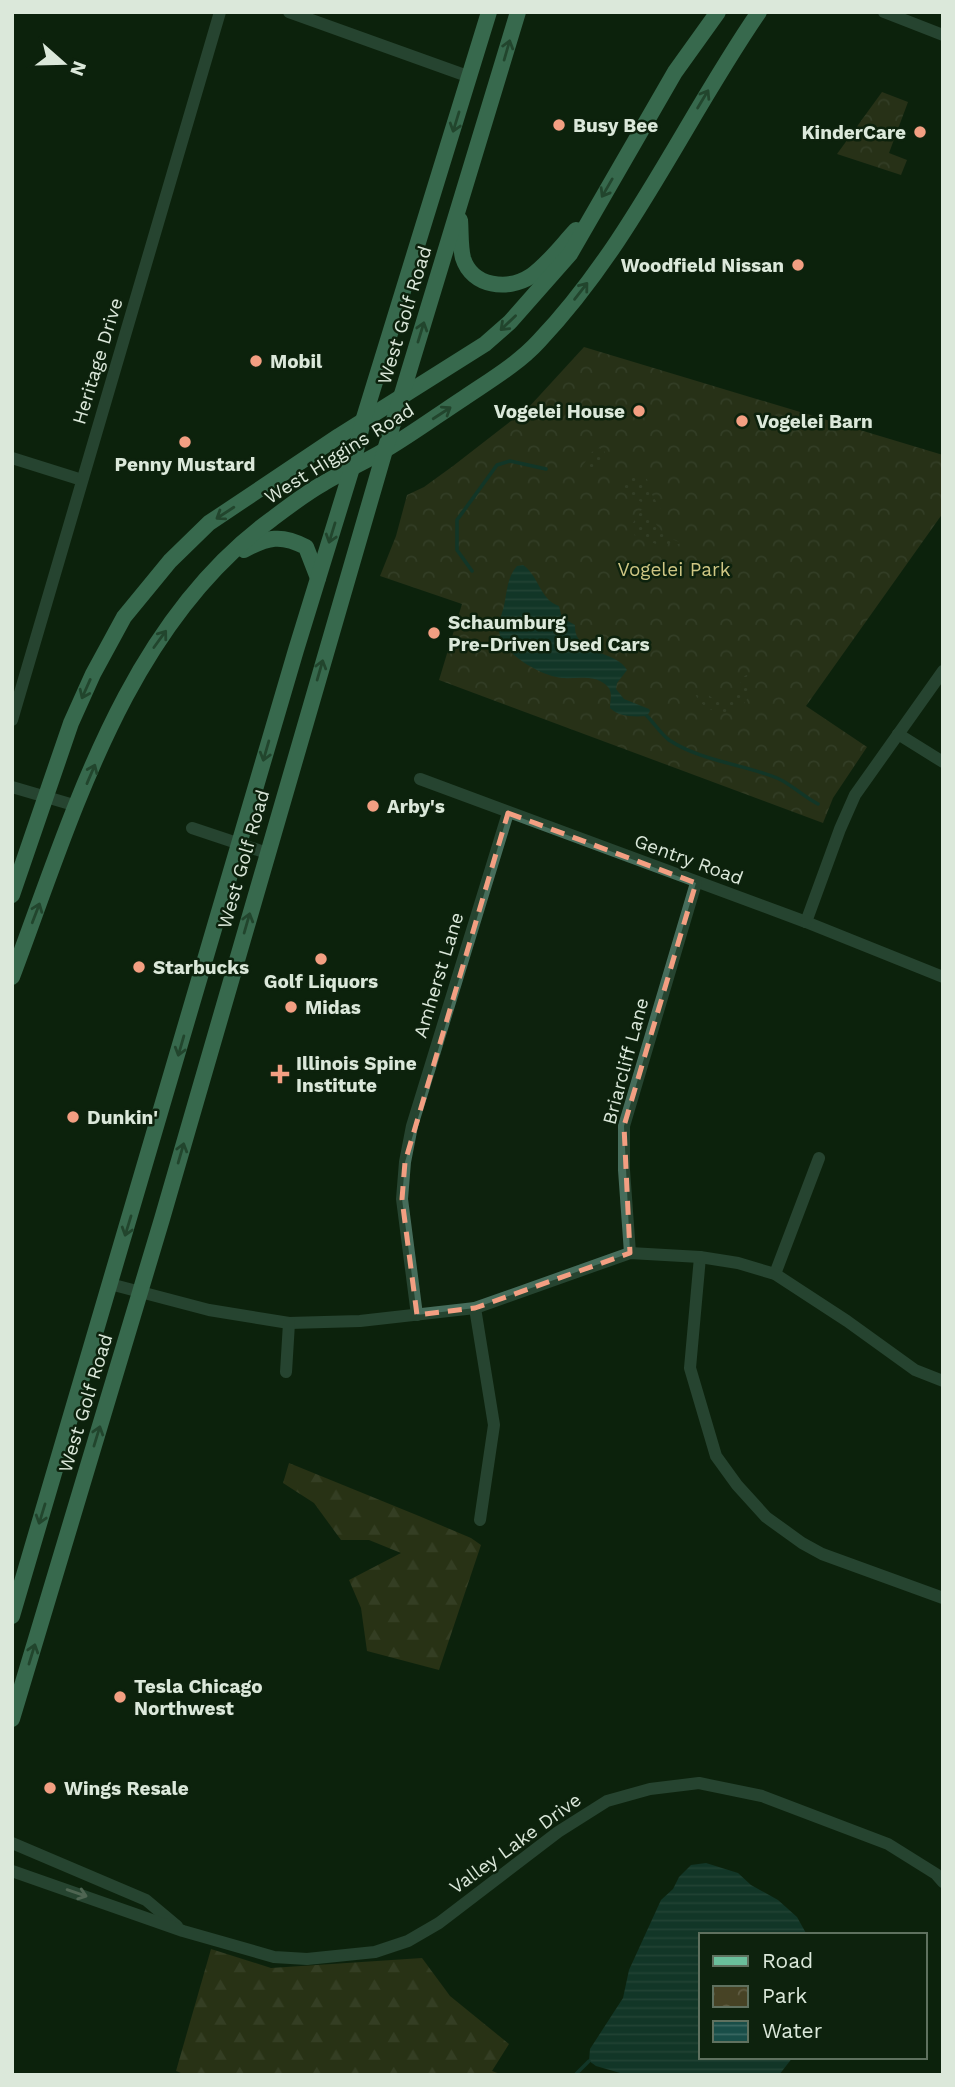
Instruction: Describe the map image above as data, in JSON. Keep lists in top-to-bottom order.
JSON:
{
  "streets": {
    "main road": ["West Golf Road", "West Higgins Road"],
    "street": [
      "Heritage Drive",
      "Gentry Road",
      "Amherst Lane",
      "Briarcliff Lane",
      "Valley Lake Drive"
    ]
  },
  "crossings": [
    ["West Golf Road", "West Higgins Road"],
    ["Gentry Road", "Amherst Lane"],
    ["Gentry Road", "Briarcliff Lane"]
  ],
  "parks": ["Vogelei Park"],
  "places": {
    "other": [
      "Busy Bee",
      "KinderCare",
      "Woodfield Nissan",
      "Mobil",
      "Vogelei House",
      "Vogelei Barn",
      "Penny Mustard",
      "Schaumburg Pre-Driven Used Cars",
      "Arby's",
      "Golf Liquors",
      "Starbucks",
      "Midas",
      "Dunkin'",
      "Tesla Chicago Northwest",
      "Wings Resale"
    ],
    "health": ["Illinois Spine Institute"]
  },
  "legend": ["Road", "Park", "Water"],
  "north": "right"
}
